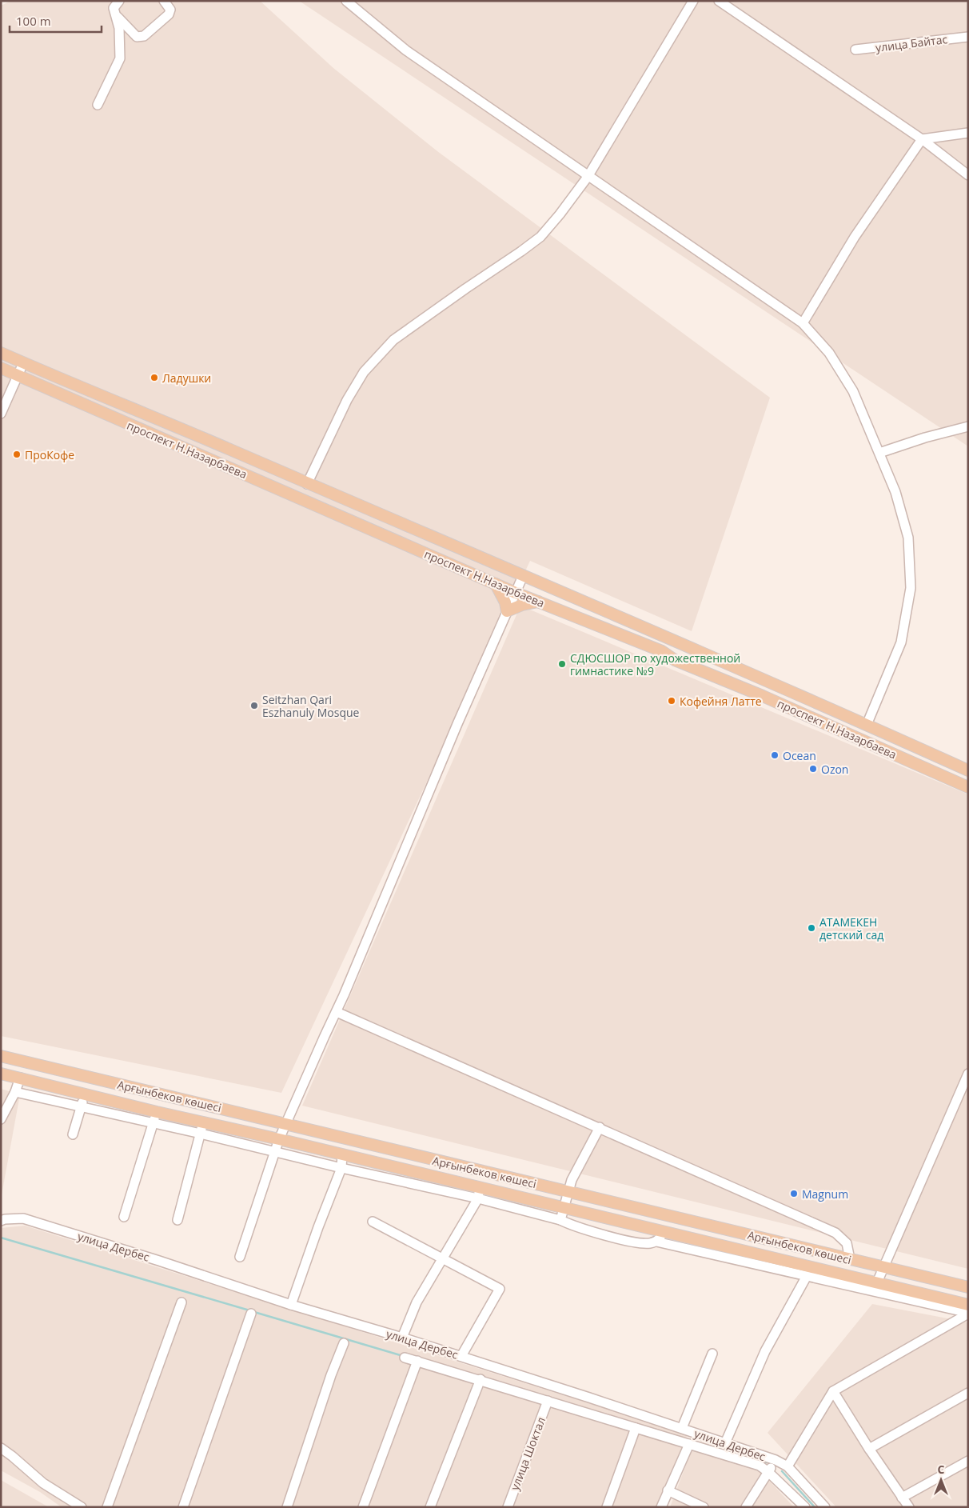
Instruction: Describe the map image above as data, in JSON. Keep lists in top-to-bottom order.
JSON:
{
  "streets": {
    "main road": ["проспект Н.Назарбаева", "Арғынбеков көшесі"],
    "street": ["улица Байтас", "улица Дербес", "улица Шоктал"]
  },
  "crossings": [
    ["улица Дербес", "улица Шоктал"]
  ],
  "places": [
    "Ладушки",
    "ПроКофе",
    "СДЮСШОР по художественной гимнастике №9",
    "Кофейня Латте",
    "Seitzhan Qari Eszhanuly Mosque",
    "Ocean",
    "Ozon",
    "АТАМЕКЕН детский сад",
    "Magnum"
  ],
  "scale_bar": "100 m",
  "north": "top"
}
